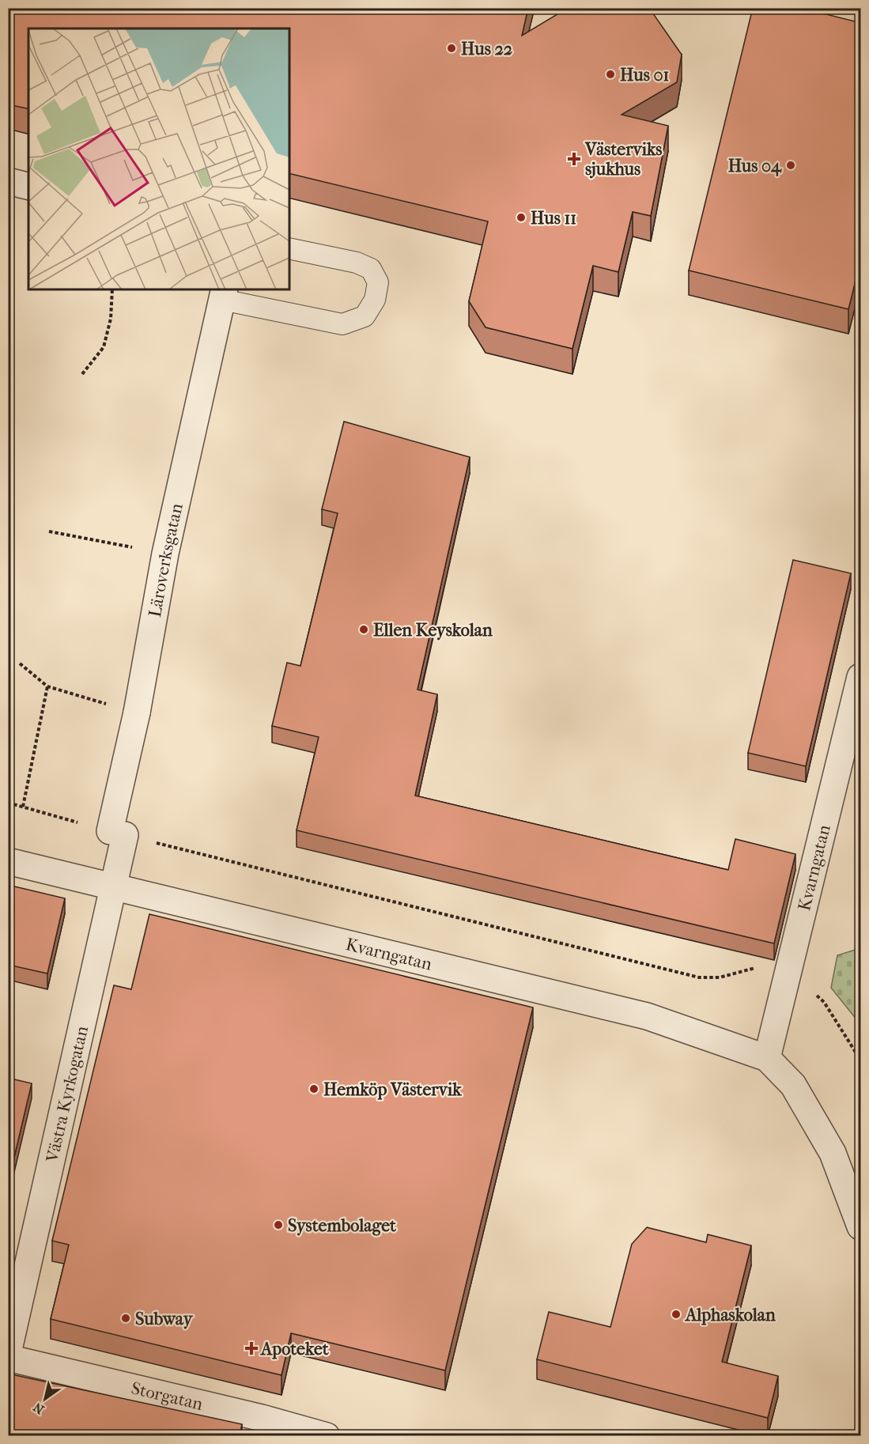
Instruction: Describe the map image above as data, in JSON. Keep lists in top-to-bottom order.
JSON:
{
  "streets": {
    "street": [
      "Läroverksgatan",
      "Kvarngatan",
      "Västra Kyrkogatan",
      "Storgatan"
    ]
  },
  "crossings": [
    ["Läroverksgatan", "Västra Kyrkogatan"],
    ["Kvarngatan", "Västra Kyrkogatan"]
  ],
  "places": {
    "other": [
      "Hus 22",
      "Hus 01",
      "Hus 04",
      "Hus 11",
      "Ellen Keyskolan",
      "Hemköp Västervik",
      "Systembolaget",
      "Alphaskolan",
      "Subway"
    ],
    "health": ["Västerviks sjukhus", "Apoteket"]
  },
  "north": "bottom left"
}
